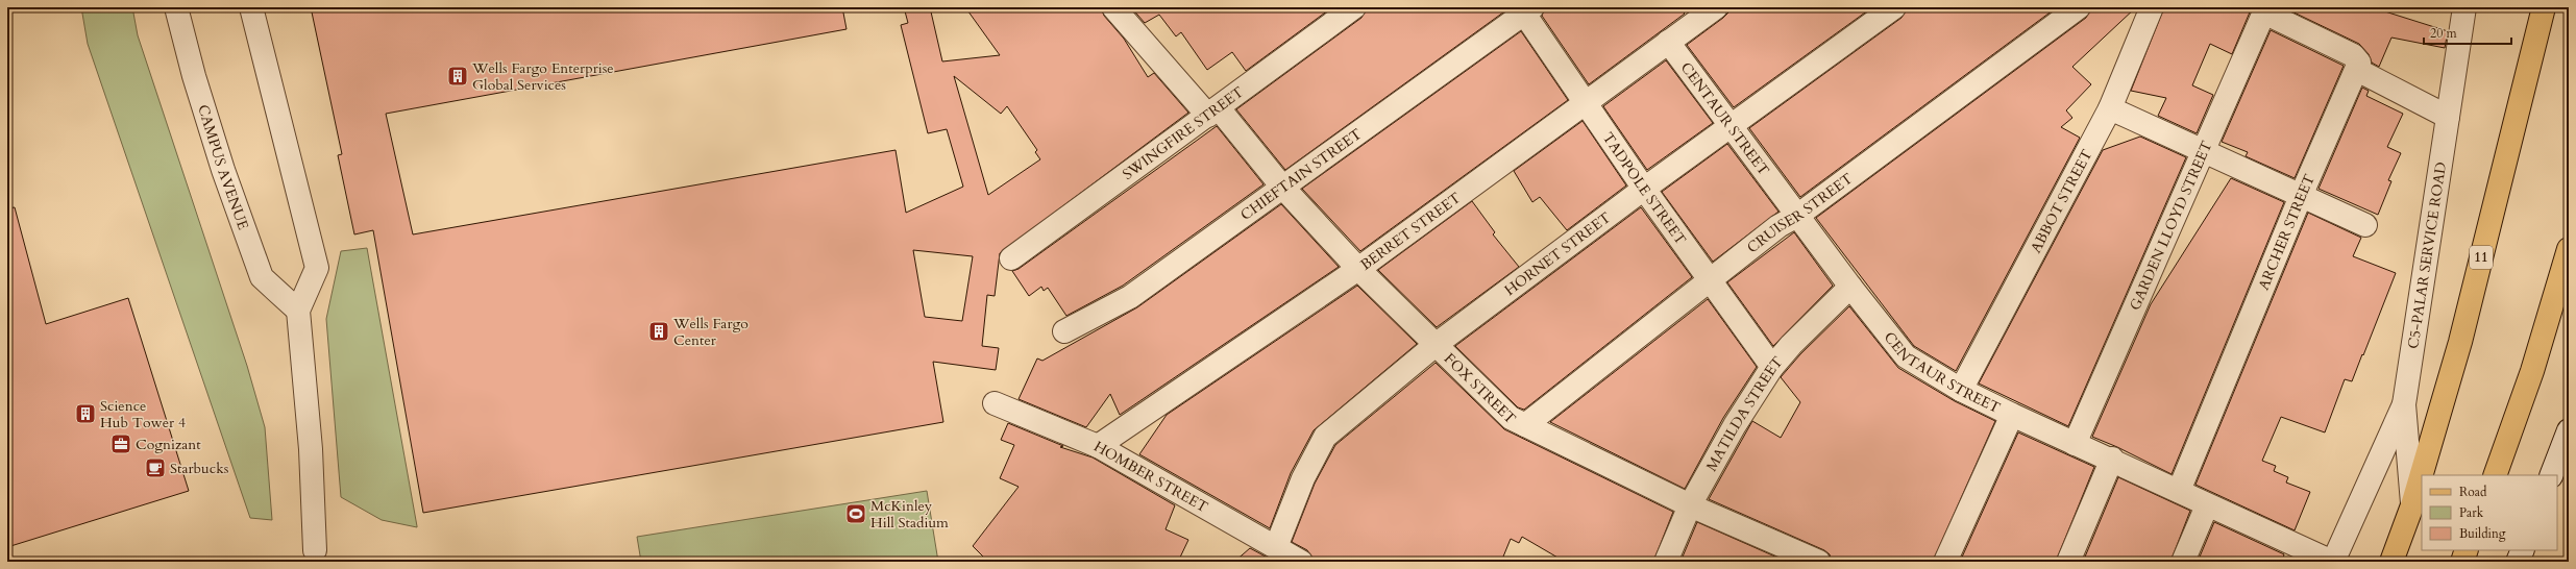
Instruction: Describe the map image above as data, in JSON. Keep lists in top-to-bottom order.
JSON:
{
  "streets": {
    "main road": ["11"],
    "street": [
      "CENTAUR STREET",
      "SWINGFIRE STREET",
      "CAMPUS AVENUE",
      "CHIEFTAIN STREET",
      "TADPOLE STREET",
      "ABBOT STREET",
      "CRUISER STREET",
      "GARDEN LLOYD STREET",
      "BERRET STREET",
      "ARCHER STREET",
      "HORNET STREET",
      "C5-PALAR SERVICE ROAD",
      "FOX STREET",
      "MATILDA STREET",
      "HOMBER STREET"
    ]
  },
  "crossings": [
    ["CENTAUR STREET", "ABBOT STREET"],
    ["CENTAUR STREET", "CRUISER STREET"],
    ["CENTAUR STREET", "GARDEN LLOYD STREET"],
    ["CENTAUR STREET", "BERRET STREET"],
    ["CENTAUR STREET", "ARCHER STREET"],
    ["CENTAUR STREET", "HORNET STREET"],
    ["CENTAUR STREET", "MATILDA STREET"],
    ["SWINGFIRE STREET", "FOX STREET"],
    ["CHIEFTAIN STREET", "TADPOLE STREET"],
    ["CHIEFTAIN STREET", "FOX STREET"],
    ["TADPOLE STREET", "CRUISER STREET"],
    ["TADPOLE STREET", "BERRET STREET"],
    ["TADPOLE STREET", "HORNET STREET"],
    ["TADPOLE STREET", "MATILDA STREET"],
    ["CRUISER STREET", "FOX STREET"],
    ["BERRET STREET", "FOX STREET"],
    ["BERRET STREET", "HOMBER STREET"],
    ["HORNET STREET", "FOX STREET"],
    ["HORNET STREET", "HOMBER STREET"],
    ["C5-PALAR SERVICE ROAD", "11"],
    ["FOX STREET", "MATILDA STREET"]
  ],
  "places": {
    "building": ["Wells Fargo Enterprise Global Services", "Wells Fargo Center", "Science Hub Tower 4"],
    "office": ["Cognizant"],
    "cafe": ["Starbucks"],
    "sports": ["McKinley Hill Stadium"]
  },
  "legend": ["Road", "Park", "Building"],
  "scale_bar": "20 m"
}
